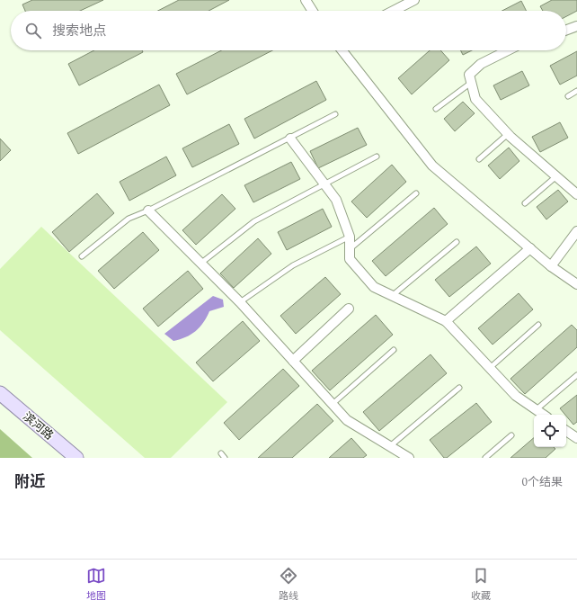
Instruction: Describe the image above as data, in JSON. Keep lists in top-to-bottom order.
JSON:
{
  "streets": {
    "main road": ["滨河路"]
  },
  "page": {
    "search": "搜索地点",
    "heading": ["附近", "0个结果"],
    "nav": ["地图", "路线", "收藏"]
  }
}
